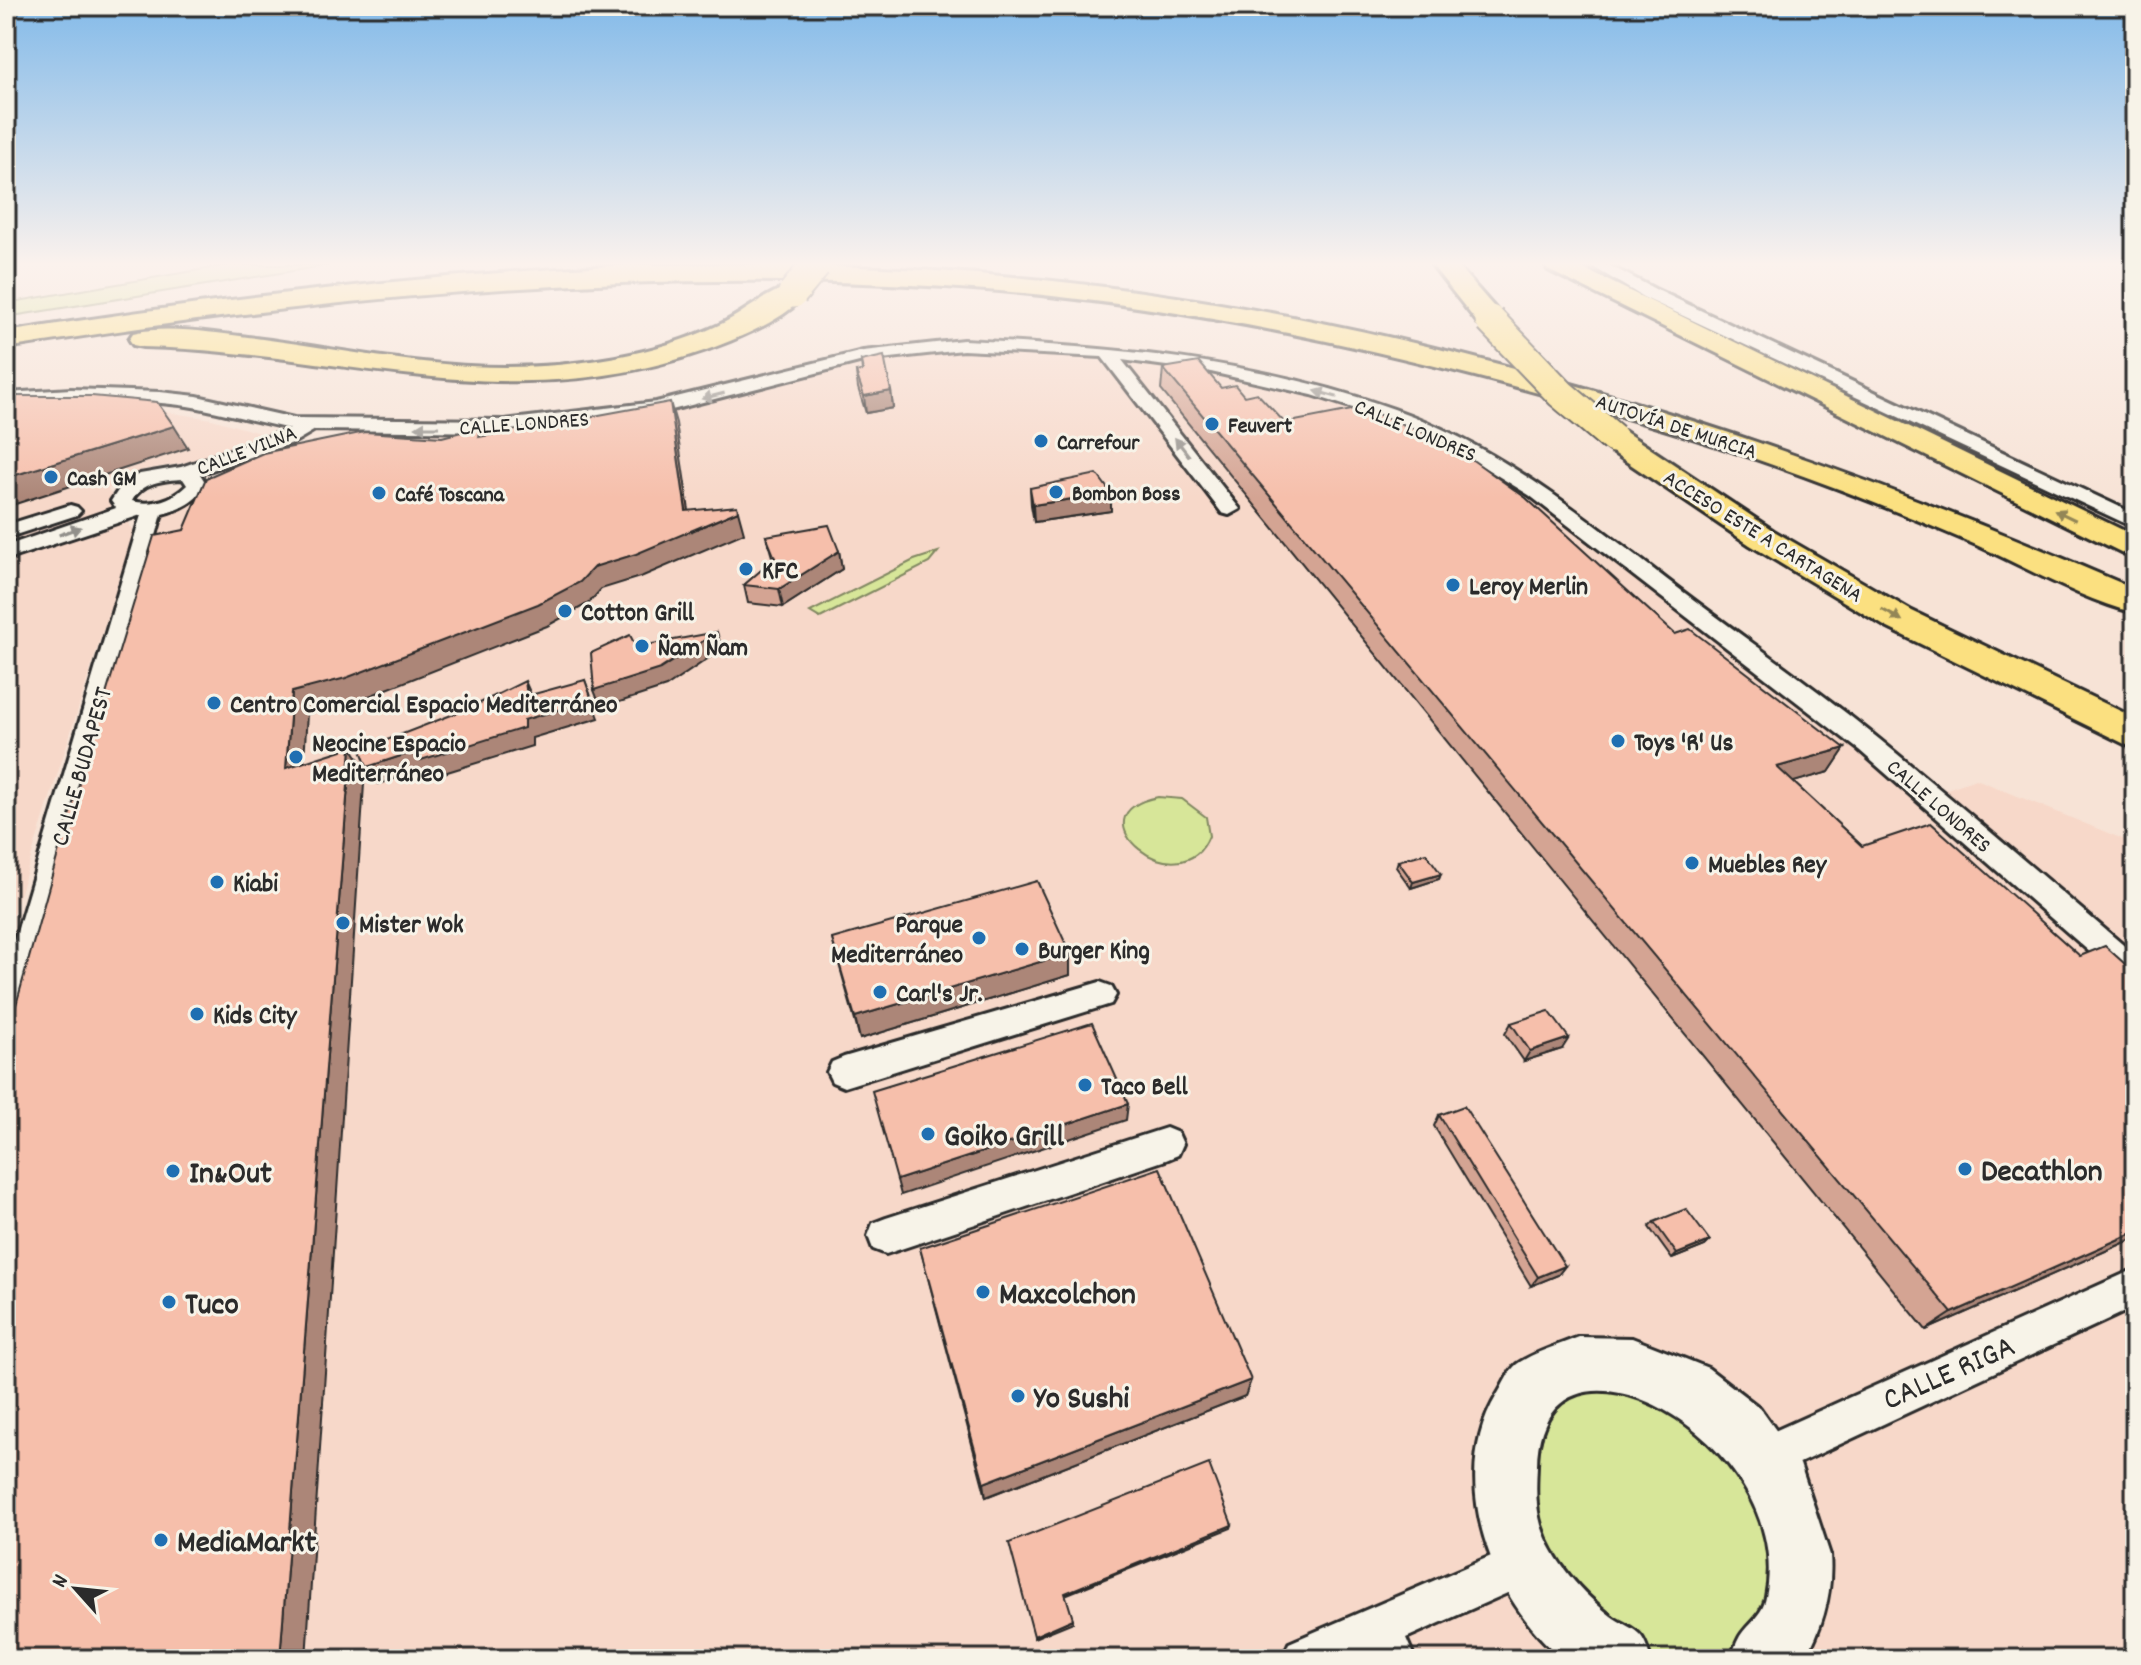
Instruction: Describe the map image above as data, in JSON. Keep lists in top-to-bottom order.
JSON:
{
  "streets": {
    "highway": ["AUTOVÍA DE MURCIA", "ACCESO ESTE A CARTAGENA"],
    "street": [
      "CALLE LONDRES",
      "CALLE VILNA",
      "CALLE BUDAPEST",
      "CALLE RIGA"
    ]
  },
  "crossings": [
    ["CALLE LONDRES", "CALLE VILNA"]
  ],
  "one_way": ["CALLE LONDRES"],
  "places": [
    "Feuvert",
    "Carrefour",
    "Cash GM",
    "Bombon Boss",
    "Café Toscana",
    "KFC",
    "Leroy Merlin",
    "Cotton Grill",
    "Ñam Ñam",
    "Centro Comercial Espacio Mediterráneo",
    "Toys 'R' Us",
    "Neocine Espacio Mediterráneo",
    "Muebles Rey",
    "Kiabi",
    "Mister Wok",
    "Parque Mediterráneo",
    "Burger King",
    "Carl's Jr.",
    "Kids City",
    "Taco Bell",
    "Goiko Grill",
    "Decathlon",
    "In&Out",
    "Maxcolchon",
    "Tuco",
    "Yo Sushi",
    "MediaMarkt"
  ],
  "north": "top left"
}
